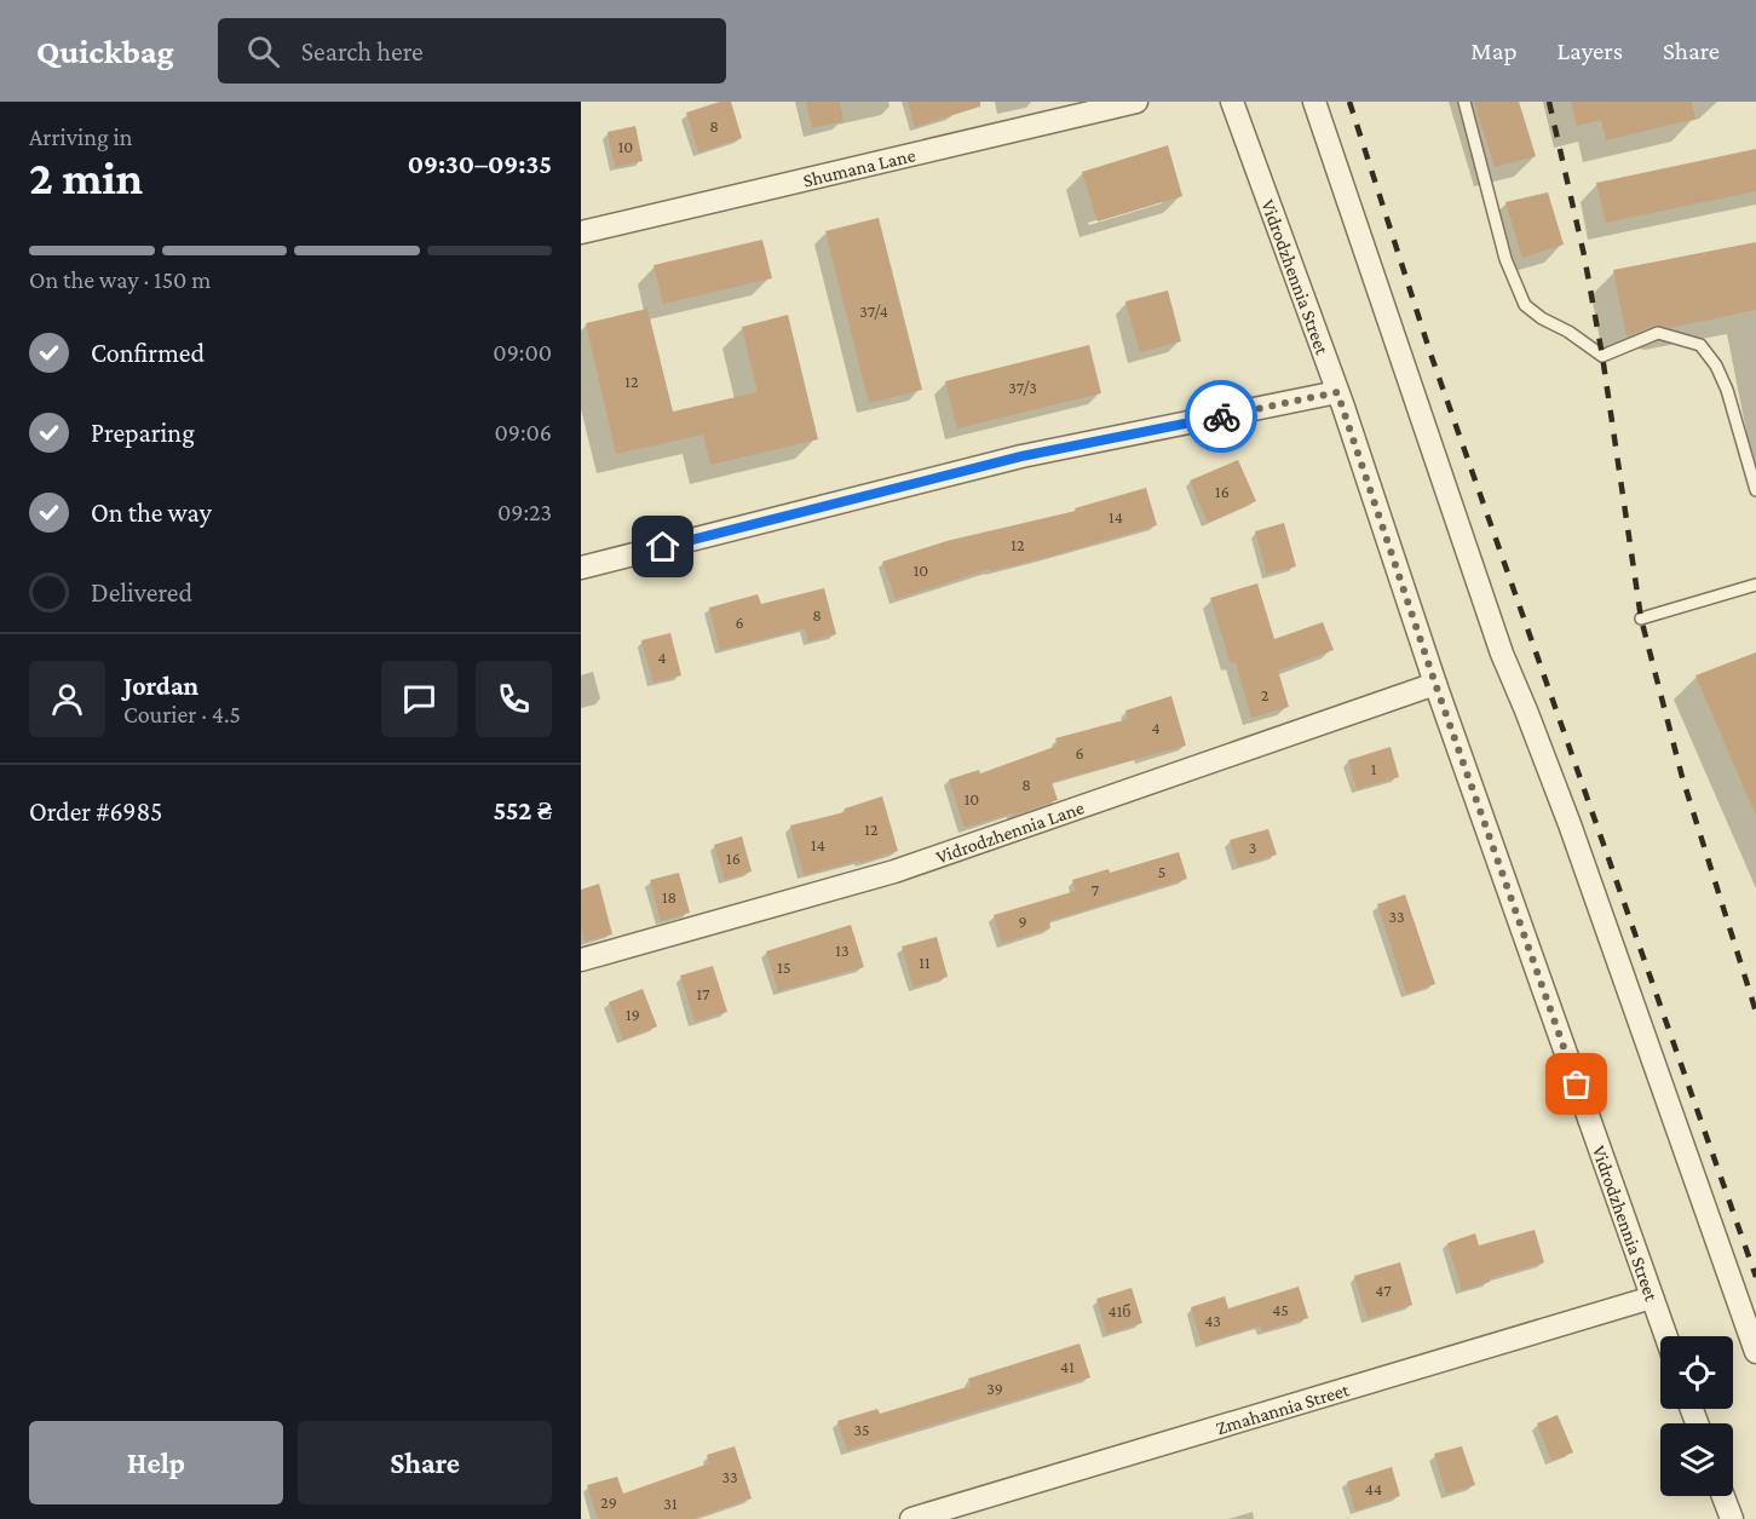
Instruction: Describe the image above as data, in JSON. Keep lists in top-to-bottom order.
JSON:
{
  "streets": {
    "street": [
      "Shumana Lane",
      "Vidrodzhennia Street",
      "Vidrodzhennia Lane",
      "Zmahannia Street"
    ]
  },
  "crossings": [
    ["Vidrodzhennia Street", "Vidrodzhennia Lane"],
    ["Vidrodzhennia Street", "Zmahannia Street"]
  ],
  "house_numbers": [
    "8",
    "10",
    "37/4",
    "12",
    "37/3",
    "16",
    "14",
    "12",
    "10",
    "8",
    "6",
    "4",
    "2",
    "4",
    "6",
    "1",
    "8",
    "10",
    "12",
    "14",
    "3",
    "16",
    "5",
    "7",
    "18",
    "33",
    "9",
    "13",
    "11",
    "15",
    "17",
    "19",
    "47",
    "45",
    "41б",
    "43",
    "41",
    "39",
    "35",
    "33",
    "44",
    "29",
    "31"
  ],
  "page": {
    "header": "Quickbag",
    "search": "Search here",
    "nav": ["Map", "Layers", "Share"],
    "heading": ["2 min", "Arriving in", "09:30–09:35"],
    "panel": [
      "Jordan",
      "Courier · 4.5",
      "Order #6985",
      "552 ₴"
    ],
    "bar": "On the way · 150 m",
    "list": [
      ["Confirmed", "09:00"],
      ["Preparing", "09:06"],
      ["On the way", "09:23"],
      "Delivered"
    ],
    "buttons": ["Help", "Share"]
  }
}
